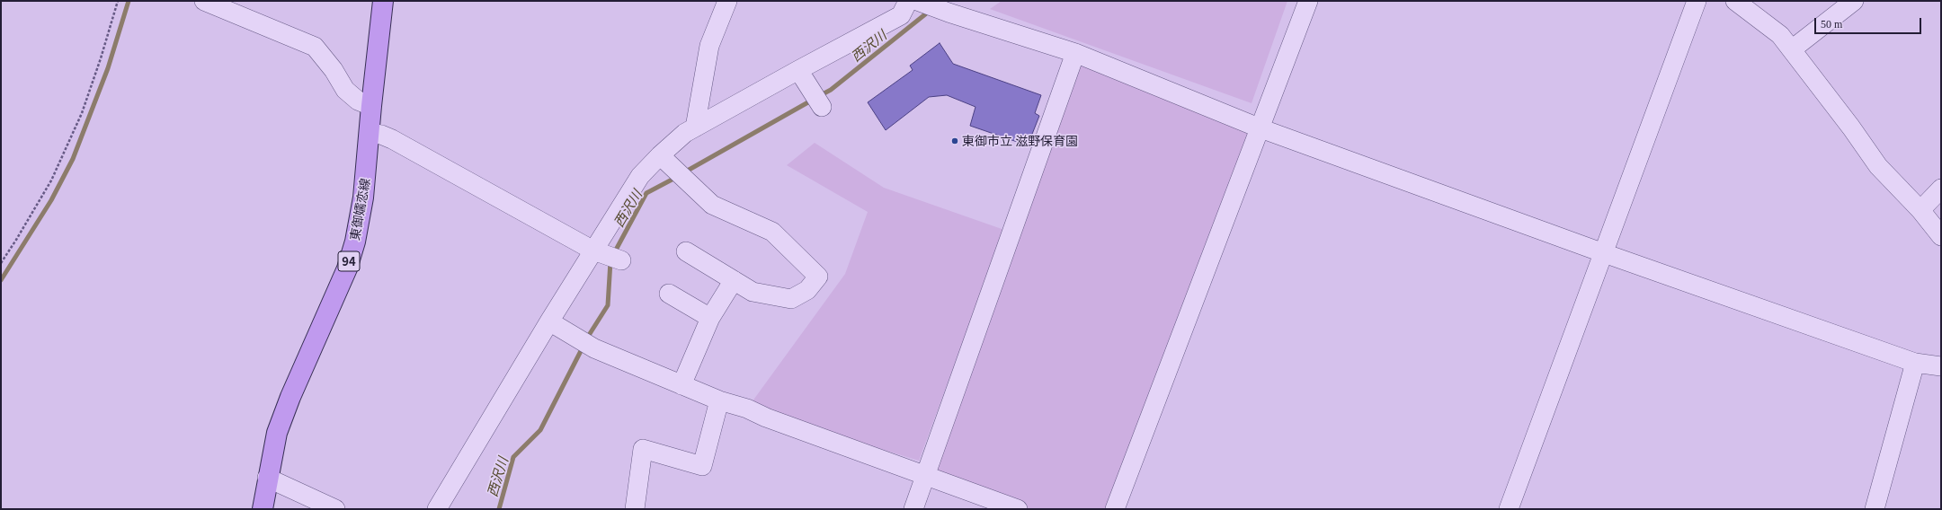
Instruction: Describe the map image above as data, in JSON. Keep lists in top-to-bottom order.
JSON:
{
  "streets": {
    "main road": ["東御嬬恋線", "94"]
  },
  "water": ["西沢川"],
  "places": ["東御市立 滋野保育園"],
  "scale_bar": "50 m"
}
